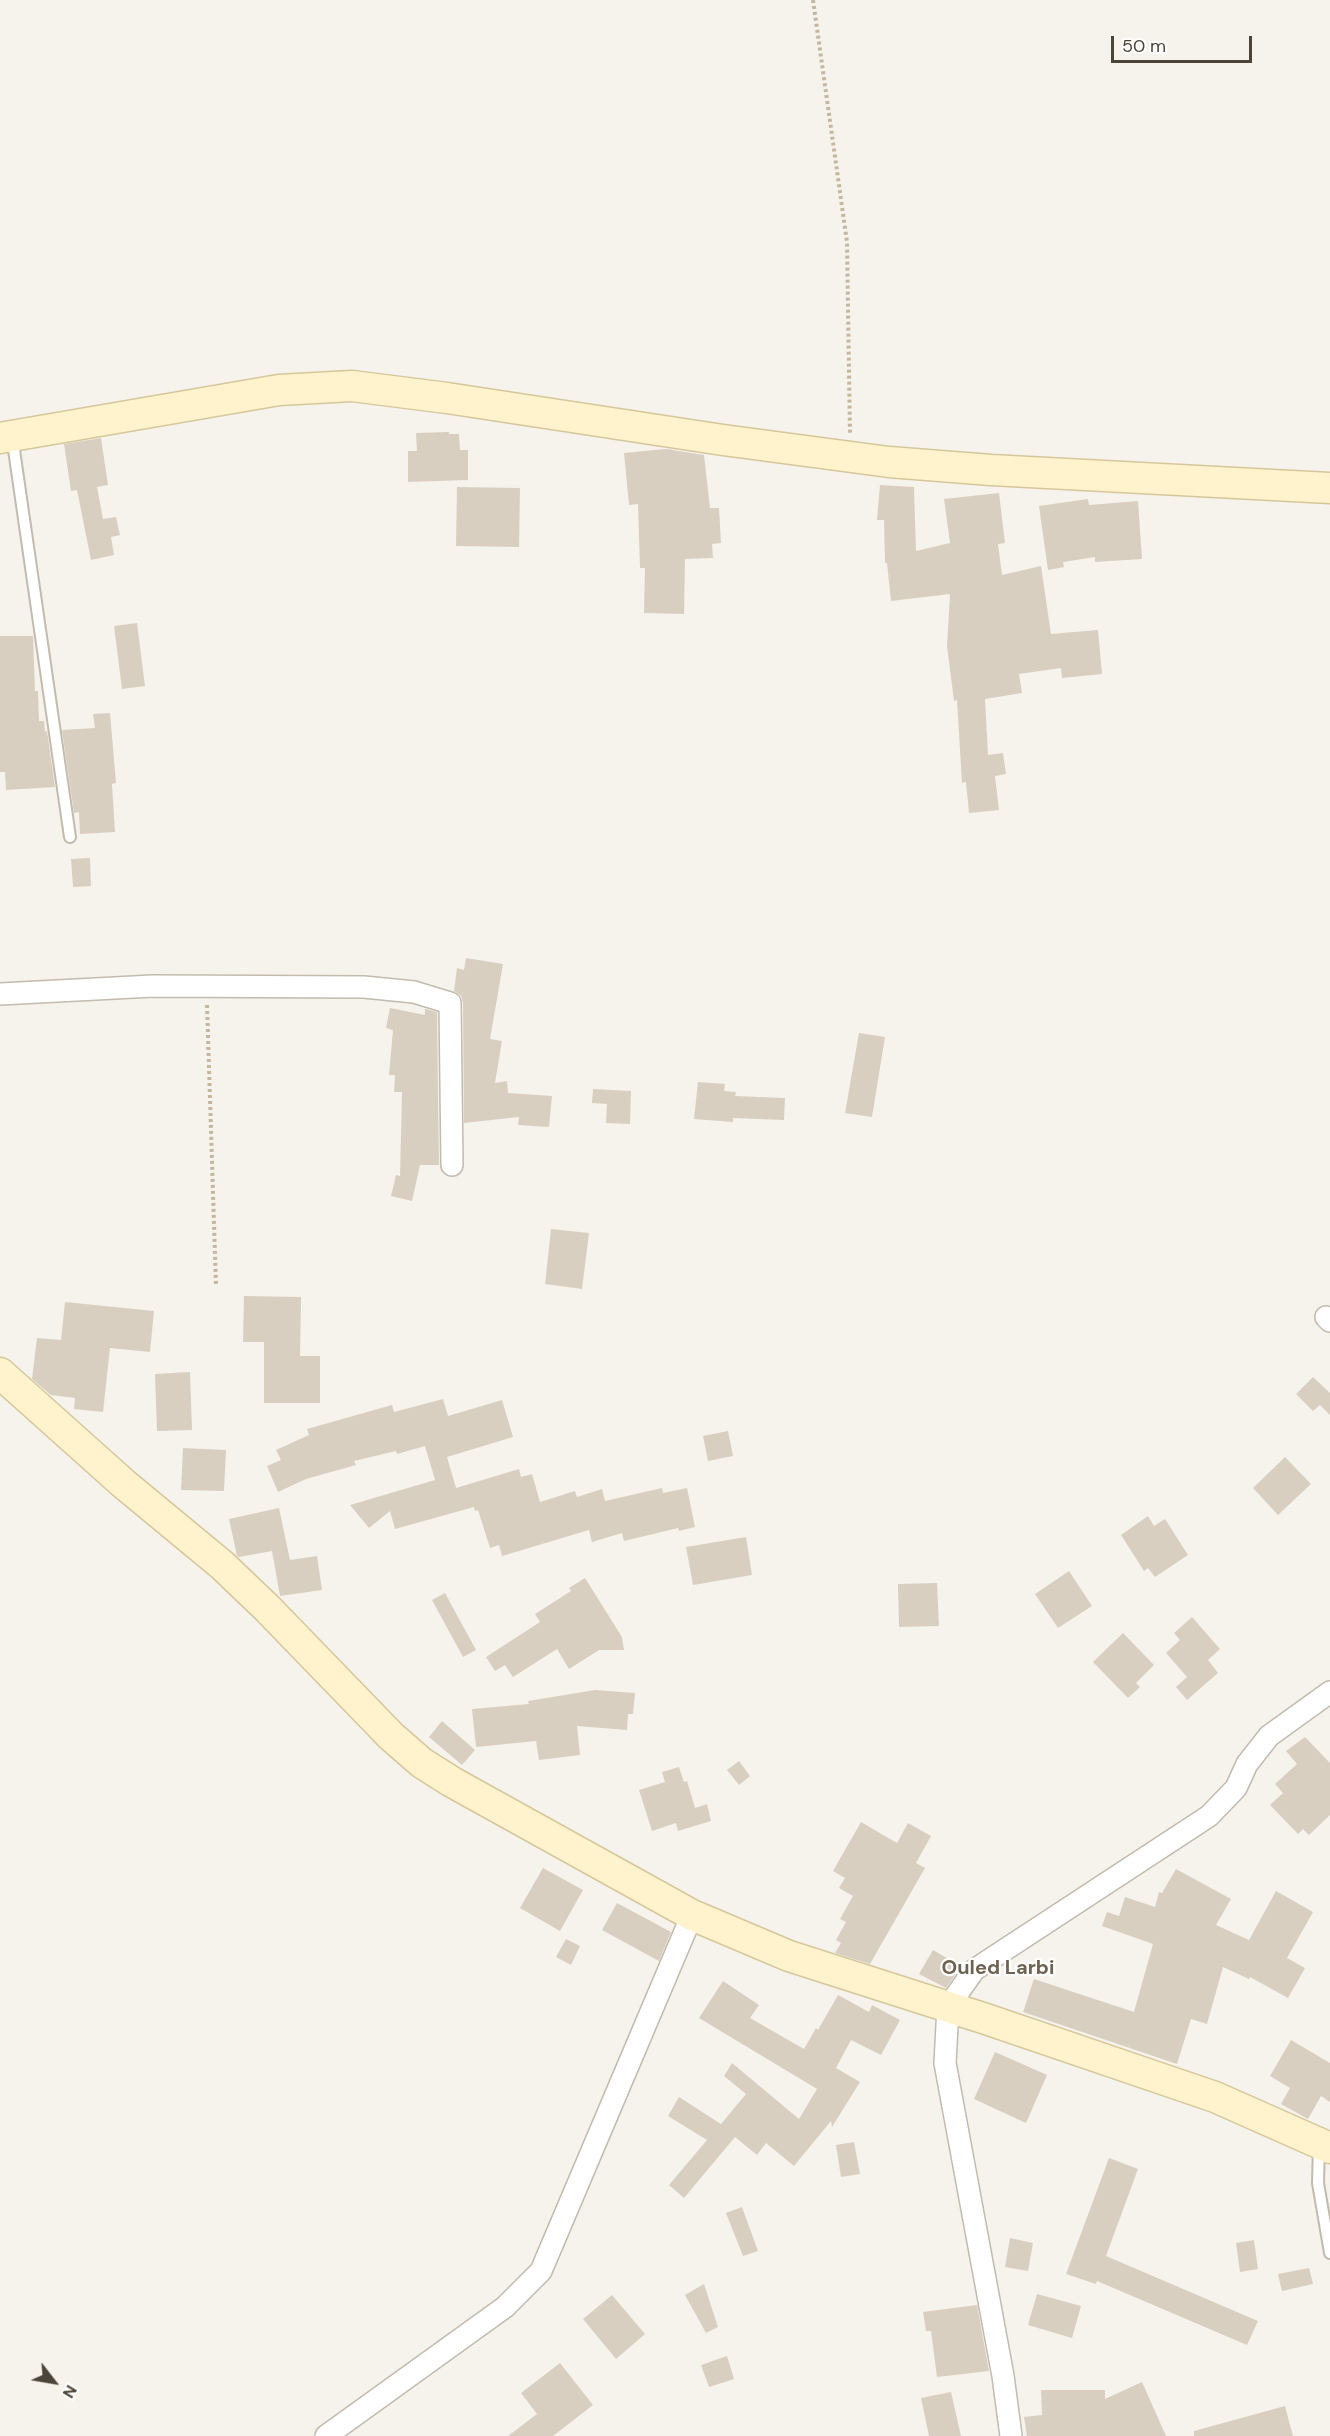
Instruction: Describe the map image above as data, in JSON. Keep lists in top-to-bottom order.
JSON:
{
  "districts": ["Ouled Larbi"],
  "scale_bar": "50 m",
  "north": "bottom right"
}
